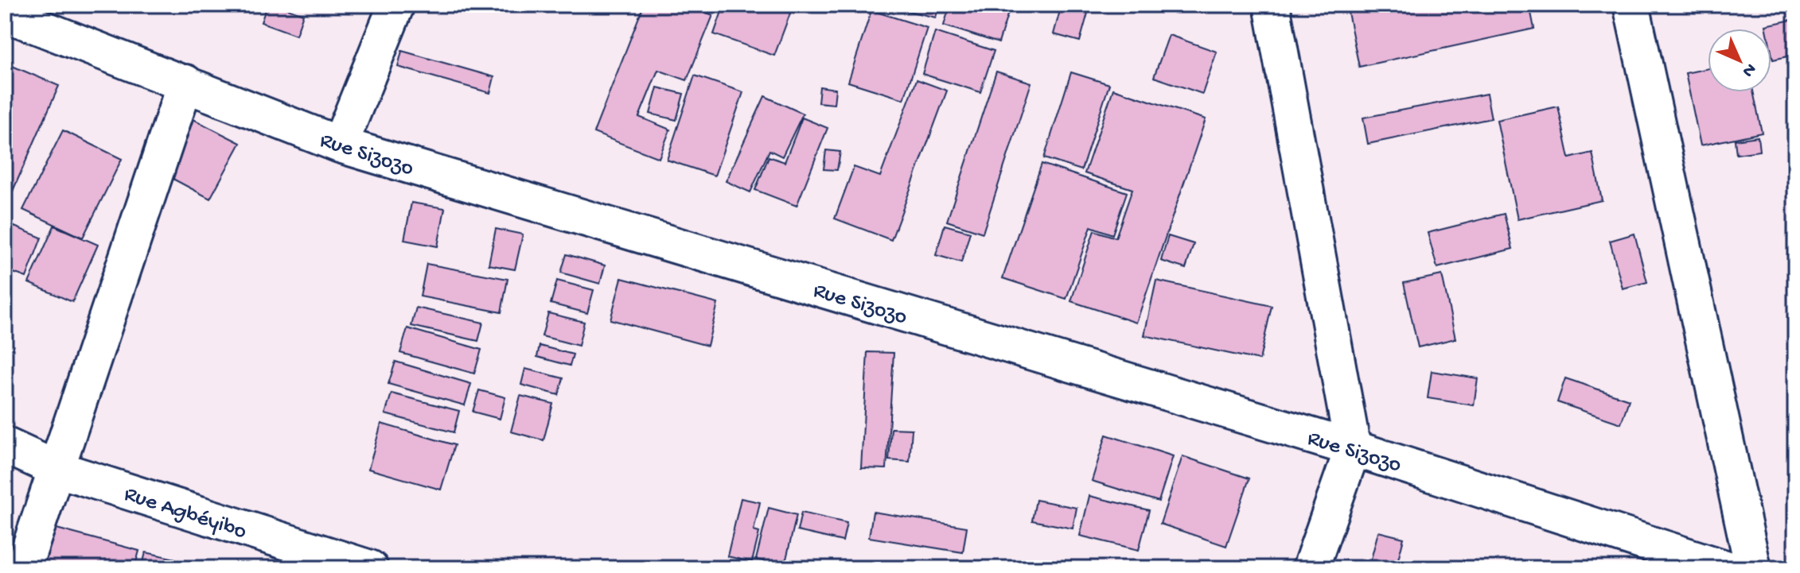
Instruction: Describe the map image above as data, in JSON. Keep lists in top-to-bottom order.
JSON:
{
  "streets": {
    "street": ["Rue Sizozo", "Rue Agbéyibo"]
  },
  "north": "bottom right"
}
